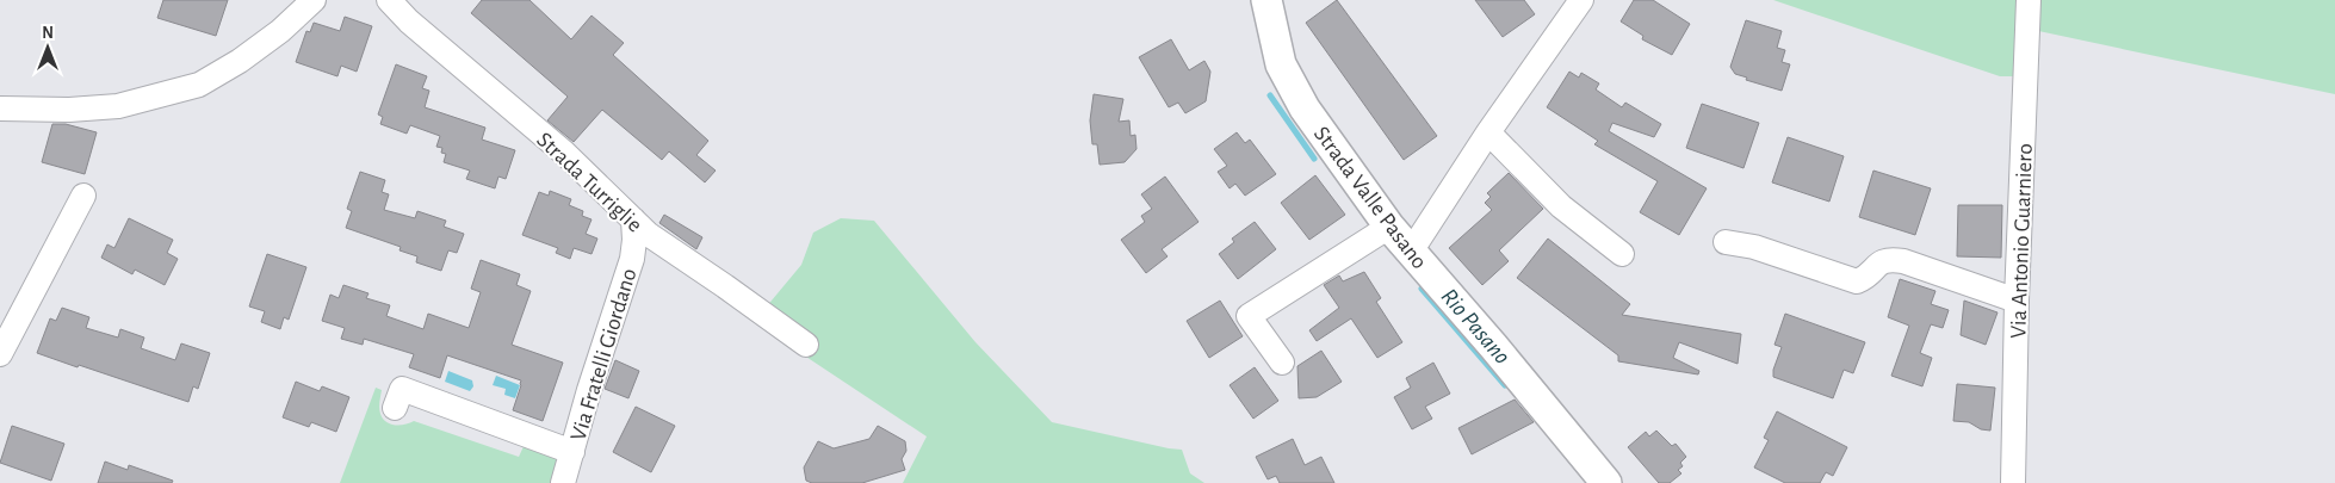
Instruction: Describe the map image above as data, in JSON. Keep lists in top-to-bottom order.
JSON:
{
  "streets": {
    "street": [
      "Strada Turriglie",
      "Strada Valle Pasano",
      "Via Antonio Guarniero",
      "Via Fratelli Giordano"
    ]
  },
  "crossings": [
    ["Strada Turriglie", "Via Fratelli Giordano"]
  ],
  "water": ["Rio Pasano"],
  "north": "top"
}
